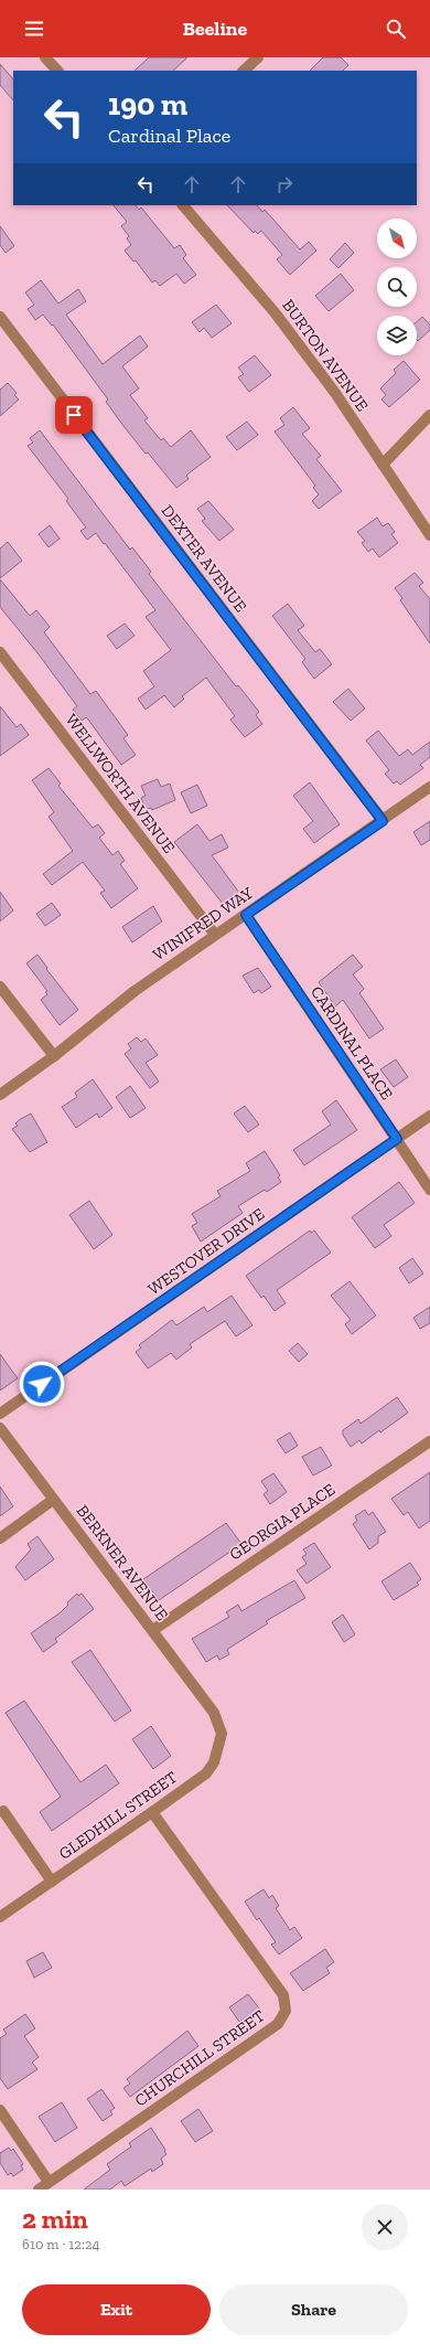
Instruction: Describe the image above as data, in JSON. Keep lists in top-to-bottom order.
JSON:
{
  "streets": {
    "street": [
      "BURTON AVENUE",
      "DEXTER AVENUE",
      "WELLWORTH AVENUE",
      "WINIFRED WAY",
      "CARDINAL PLACE",
      "WESTOVER DRIVE",
      "GEORGIA PLACE",
      "BERKNER AVENUE",
      "GLEDHILL STREET",
      "CHURCHILL STREET"
    ]
  },
  "crossings": [
    ["DEXTER AVENUE", "WINIFRED WAY"],
    ["WELLWORTH AVENUE", "WINIFRED WAY"],
    ["WINIFRED WAY", "CARDINAL PLACE"],
    ["CARDINAL PLACE", "WESTOVER DRIVE"],
    ["GEORGIA PLACE", "BERKNER AVENUE"],
    ["BERKNER AVENUE", "GLEDHILL STREET"],
    ["GLEDHILL STREET", "CHURCHILL STREET"]
  ],
  "north": "bottom right",
  "page": {
    "header": "Beeline",
    "turn": ["190 m", "Cardinal Place"],
    "heading": ["2 min", "610 m · 12:24"],
    "buttons": ["Exit", "Share"]
  }
}
